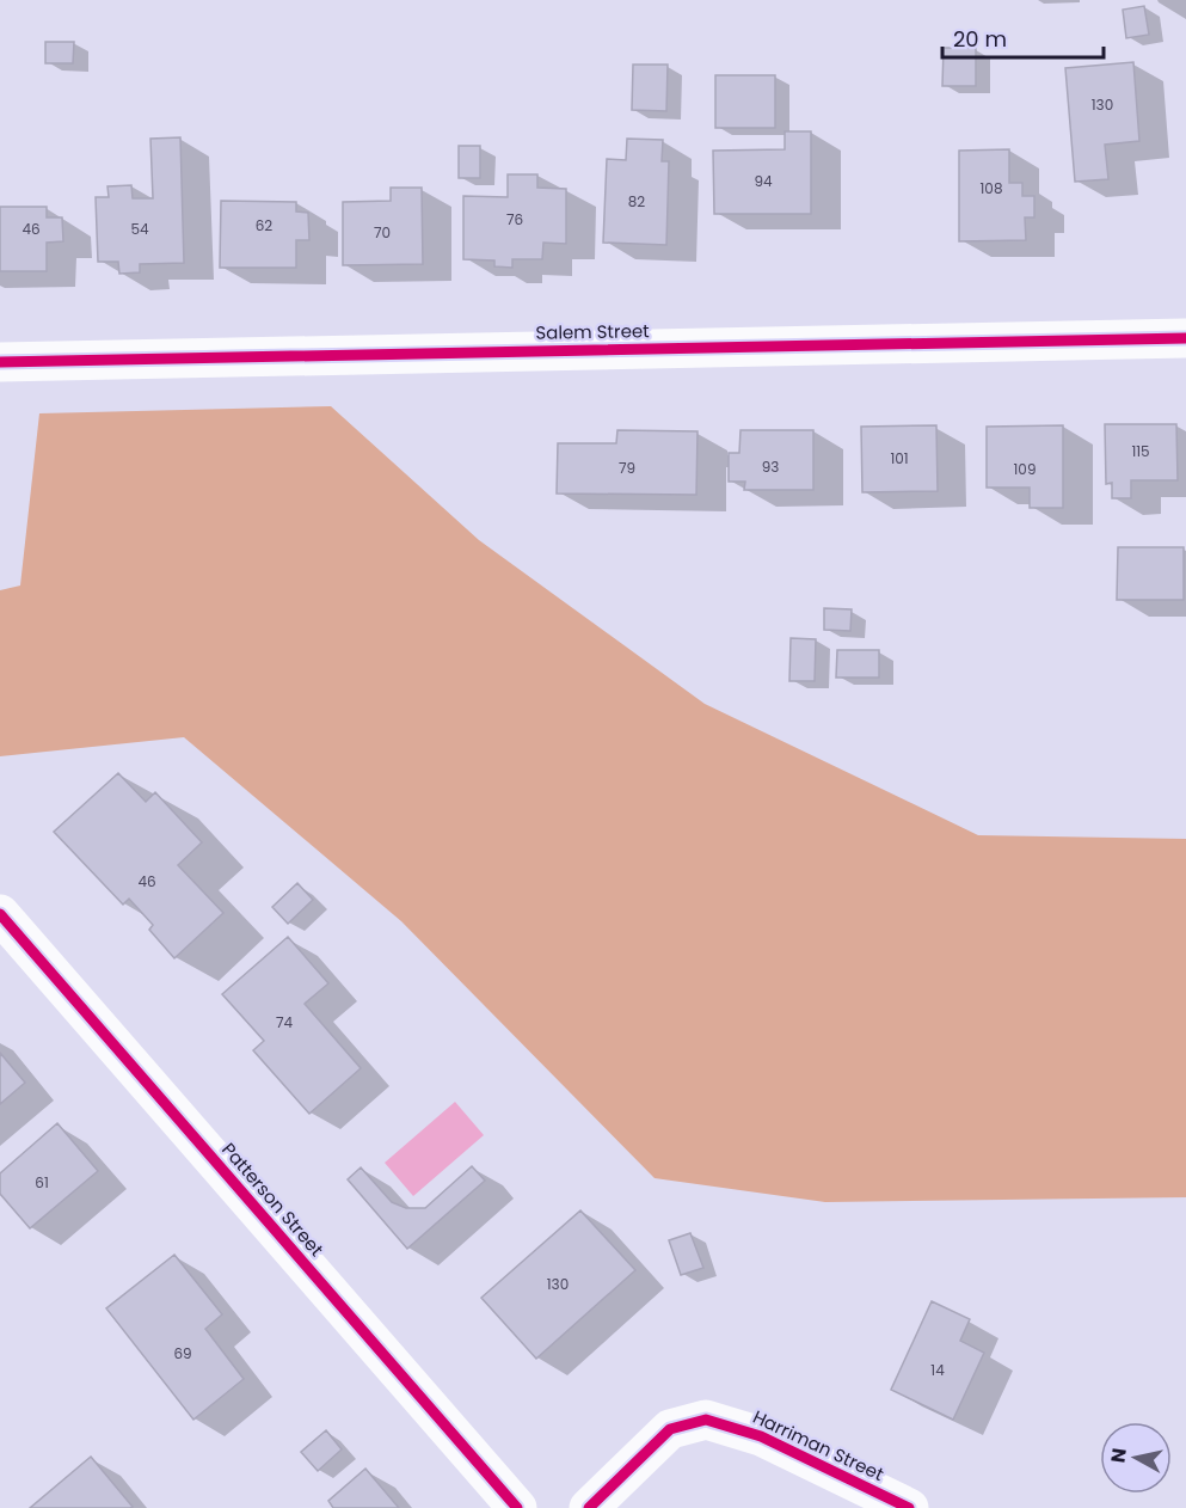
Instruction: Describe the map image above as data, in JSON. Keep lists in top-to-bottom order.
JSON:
{
  "streets": {
    "street": ["Salem Street", "Patterson Street", "Harriman Street"]
  },
  "house_numbers": [
    "130",
    "94",
    "108",
    "82",
    "76",
    "62",
    "46",
    "54",
    "70",
    "115",
    "101",
    "93",
    "79",
    "109",
    "46",
    "74",
    "61",
    "130",
    "69",
    "14"
  ],
  "scale_bar": "20 m",
  "north": "left"
}
